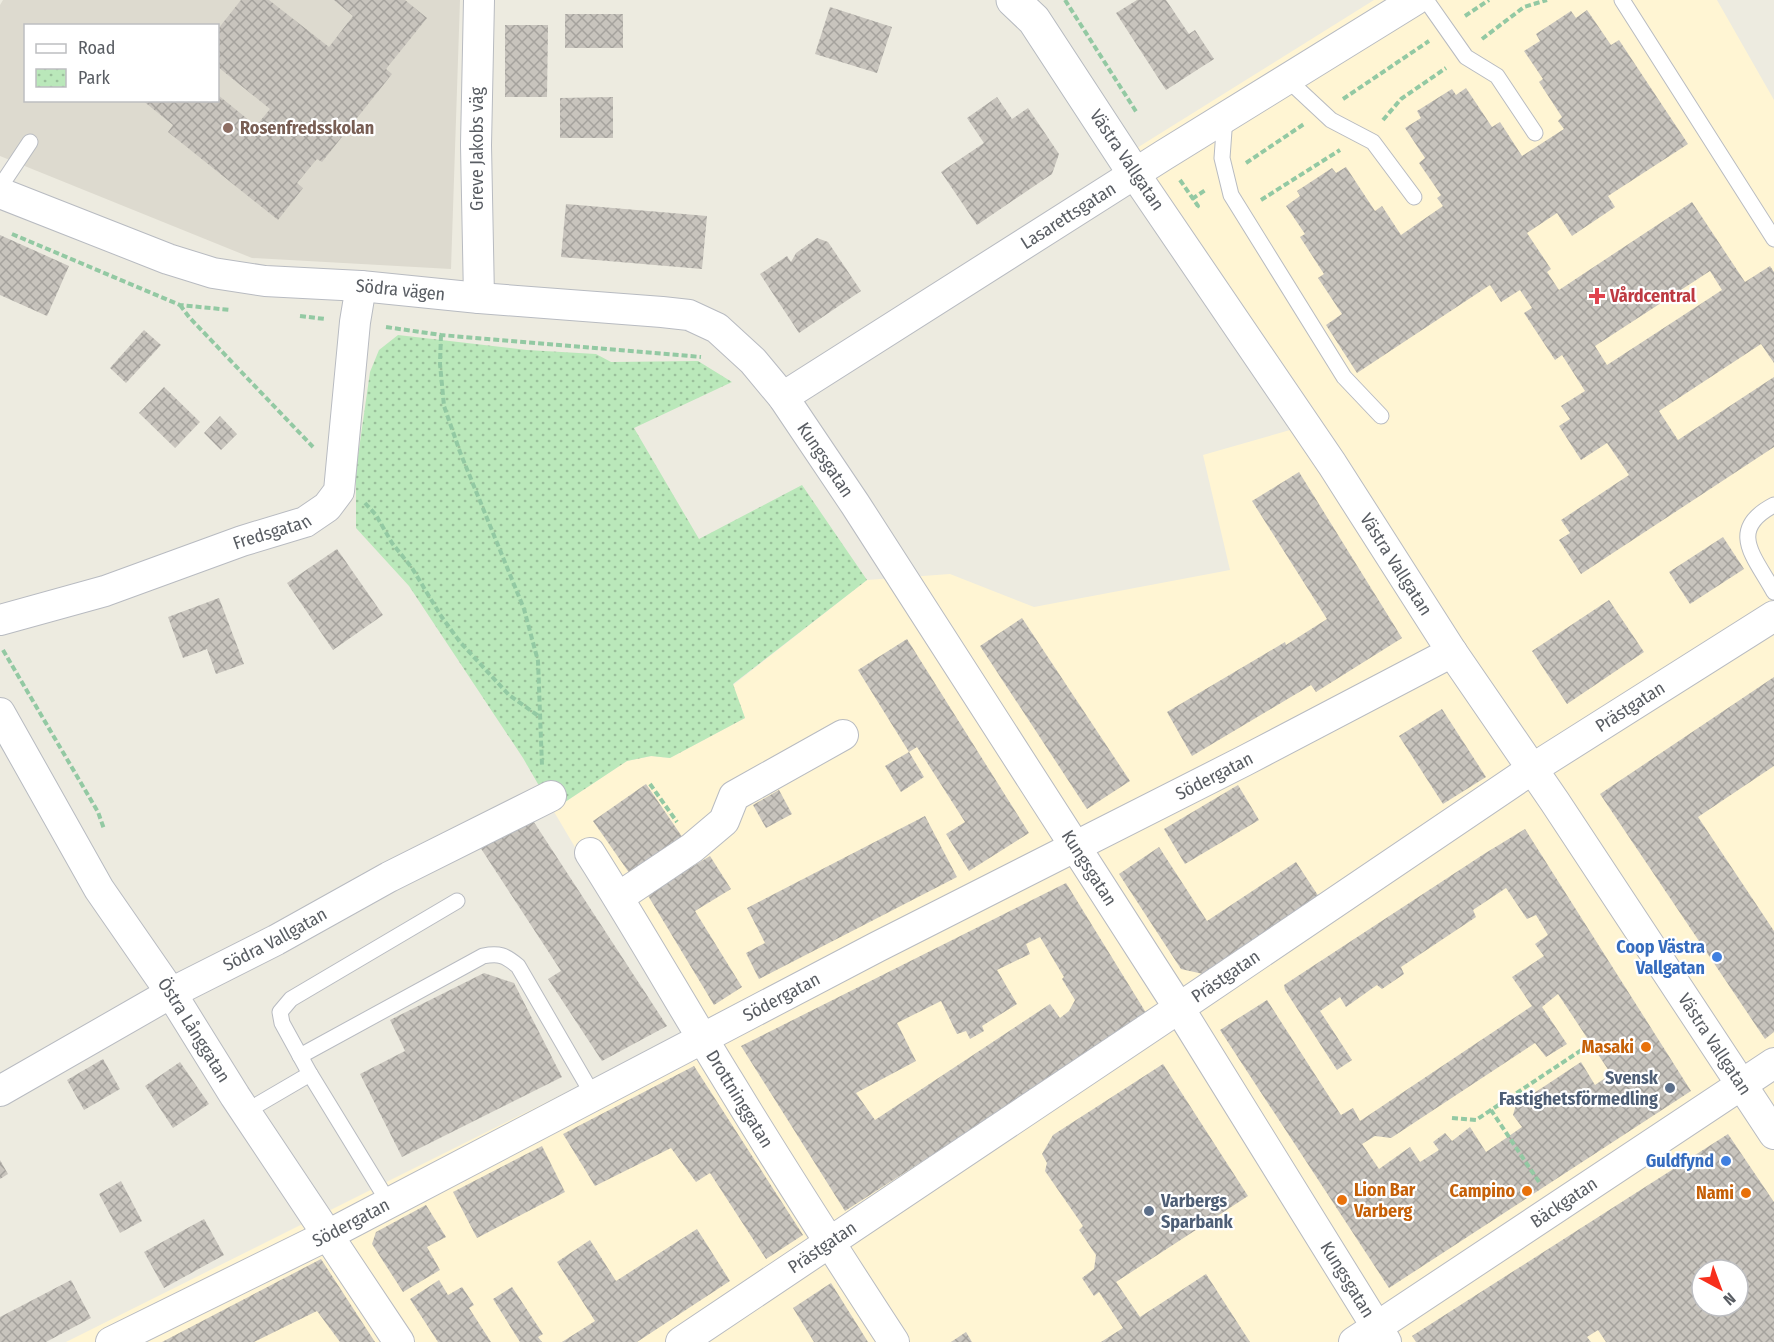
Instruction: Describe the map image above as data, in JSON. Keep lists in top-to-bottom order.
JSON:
{
  "streets": {
    "street": [
      "Greve Jakobs väg",
      "Västra Vallgatan",
      "Lasarettsgatan",
      "Södra vägen",
      "Kungsgatan",
      "Fredsgatan",
      "Prästgatan",
      "Södergatan",
      "Södra Vallgatan",
      "Östra Långgatan",
      "Drottninggatan",
      "Bäckgatan"
    ]
  },
  "crossings": [
    ["Greve Jakobs väg", "Södra vägen"],
    ["Västra Vallgatan", "Lasarettsgatan"],
    ["Västra Vallgatan", "Prästgatan"],
    ["Västra Vallgatan", "Södergatan"],
    ["Västra Vallgatan", "Bäckgatan"],
    ["Lasarettsgatan", "Södra vägen"],
    ["Lasarettsgatan", "Kungsgatan"],
    ["Södra vägen", "Kungsgatan"],
    ["Kungsgatan", "Prästgatan"],
    ["Kungsgatan", "Södergatan"],
    ["Kungsgatan", "Bäckgatan"],
    ["Prästgatan", "Drottninggatan"],
    ["Södergatan", "Östra Långgatan"],
    ["Södergatan", "Drottninggatan"],
    ["Södra Vallgatan", "Östra Långgatan"]
  ],
  "places": {
    "other": [
      "Rosenfredsskolan",
      "Coop Västra Vallgatan",
      "Masaki",
      "Svensk Fastighetsförmedling",
      "Guldfynd",
      "Campino",
      "Nami",
      "Lion Bar Varberg",
      "Varbergs Sparbank"
    ],
    "health": ["Vårdcentral"]
  },
  "legend": ["Road", "Park"],
  "north": "bottom right"
}
